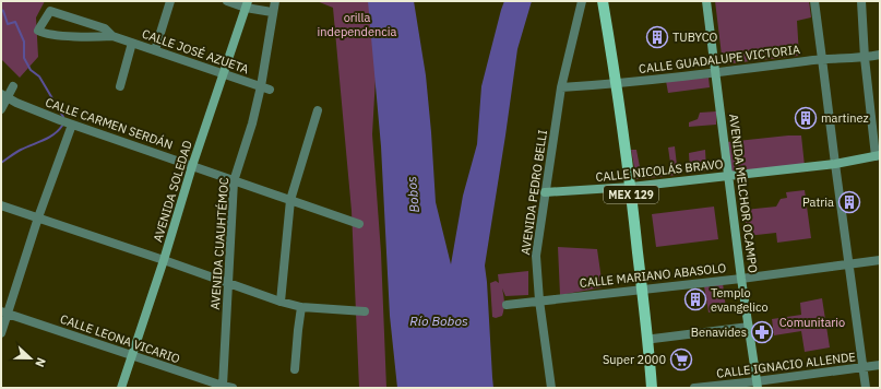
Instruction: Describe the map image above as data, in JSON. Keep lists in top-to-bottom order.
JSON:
{
  "streets": {
    "main road": ["MEX 129"],
    "street": [
      "CALLE JOSÉ AZUETA",
      "CALLE GUADALUPE VICTORIA",
      "CALLE CARMEN SERDÁN",
      "CALLE NICOLÁS BRAVO",
      "AVENIDA SOLEDAD",
      "AVENIDA PEDRO BELLI",
      "AVENIDA MELCHOR OCAMPO",
      "AVENIDA CUAUHTÉMOC",
      "CALLE MARIANO ABASOLO",
      "CALLE LEONA VICARIO",
      "CALLE IGNACIO ALLENDE"
    ]
  },
  "crossings": [
    ["CALLE JOSÉ AZUETA", "AVENIDA SOLEDAD"],
    ["CALLE JOSÉ AZUETA", "AVENIDA CUAUHTÉMOC"],
    ["CALLE GUADALUPE VICTORIA", "AVENIDA PEDRO BELLI"],
    ["CALLE GUADALUPE VICTORIA", "AVENIDA MELCHOR OCAMPO"],
    ["CALLE GUADALUPE VICTORIA", "MEX 129"],
    ["CALLE CARMEN SERDÁN", "AVENIDA SOLEDAD"],
    ["CALLE CARMEN SERDÁN", "AVENIDA CUAUHTÉMOC"],
    ["CALLE NICOLÁS BRAVO", "AVENIDA PEDRO BELLI"],
    ["CALLE NICOLÁS BRAVO", "AVENIDA MELCHOR OCAMPO"],
    ["CALLE NICOLÁS BRAVO", "MEX 129"],
    ["AVENIDA SOLEDAD", "CALLE LEONA VICARIO"],
    ["AVENIDA PEDRO BELLI", "CALLE MARIANO ABASOLO"],
    ["AVENIDA MELCHOR OCAMPO", "CALLE MARIANO ABASOLO"],
    ["AVENIDA MELCHOR OCAMPO", "CALLE IGNACIO ALLENDE"],
    ["MEX 129", "CALLE MARIANO ABASOLO"],
    ["AVENIDA CUAUHTÉMOC", "CALLE LEONA VICARIO"]
  ],
  "water": ["Bobos", "Río Bobos"],
  "parks": ["orilla independencia", "Comunitario"],
  "places": {
    "building": [
      "TUBYCO",
      "martinez",
      "Patria",
      "Templo evangelico"
    ],
    "pharmacy": ["Benavides"],
    "supermarket": ["Super 2000"]
  },
  "north": "right"
}
